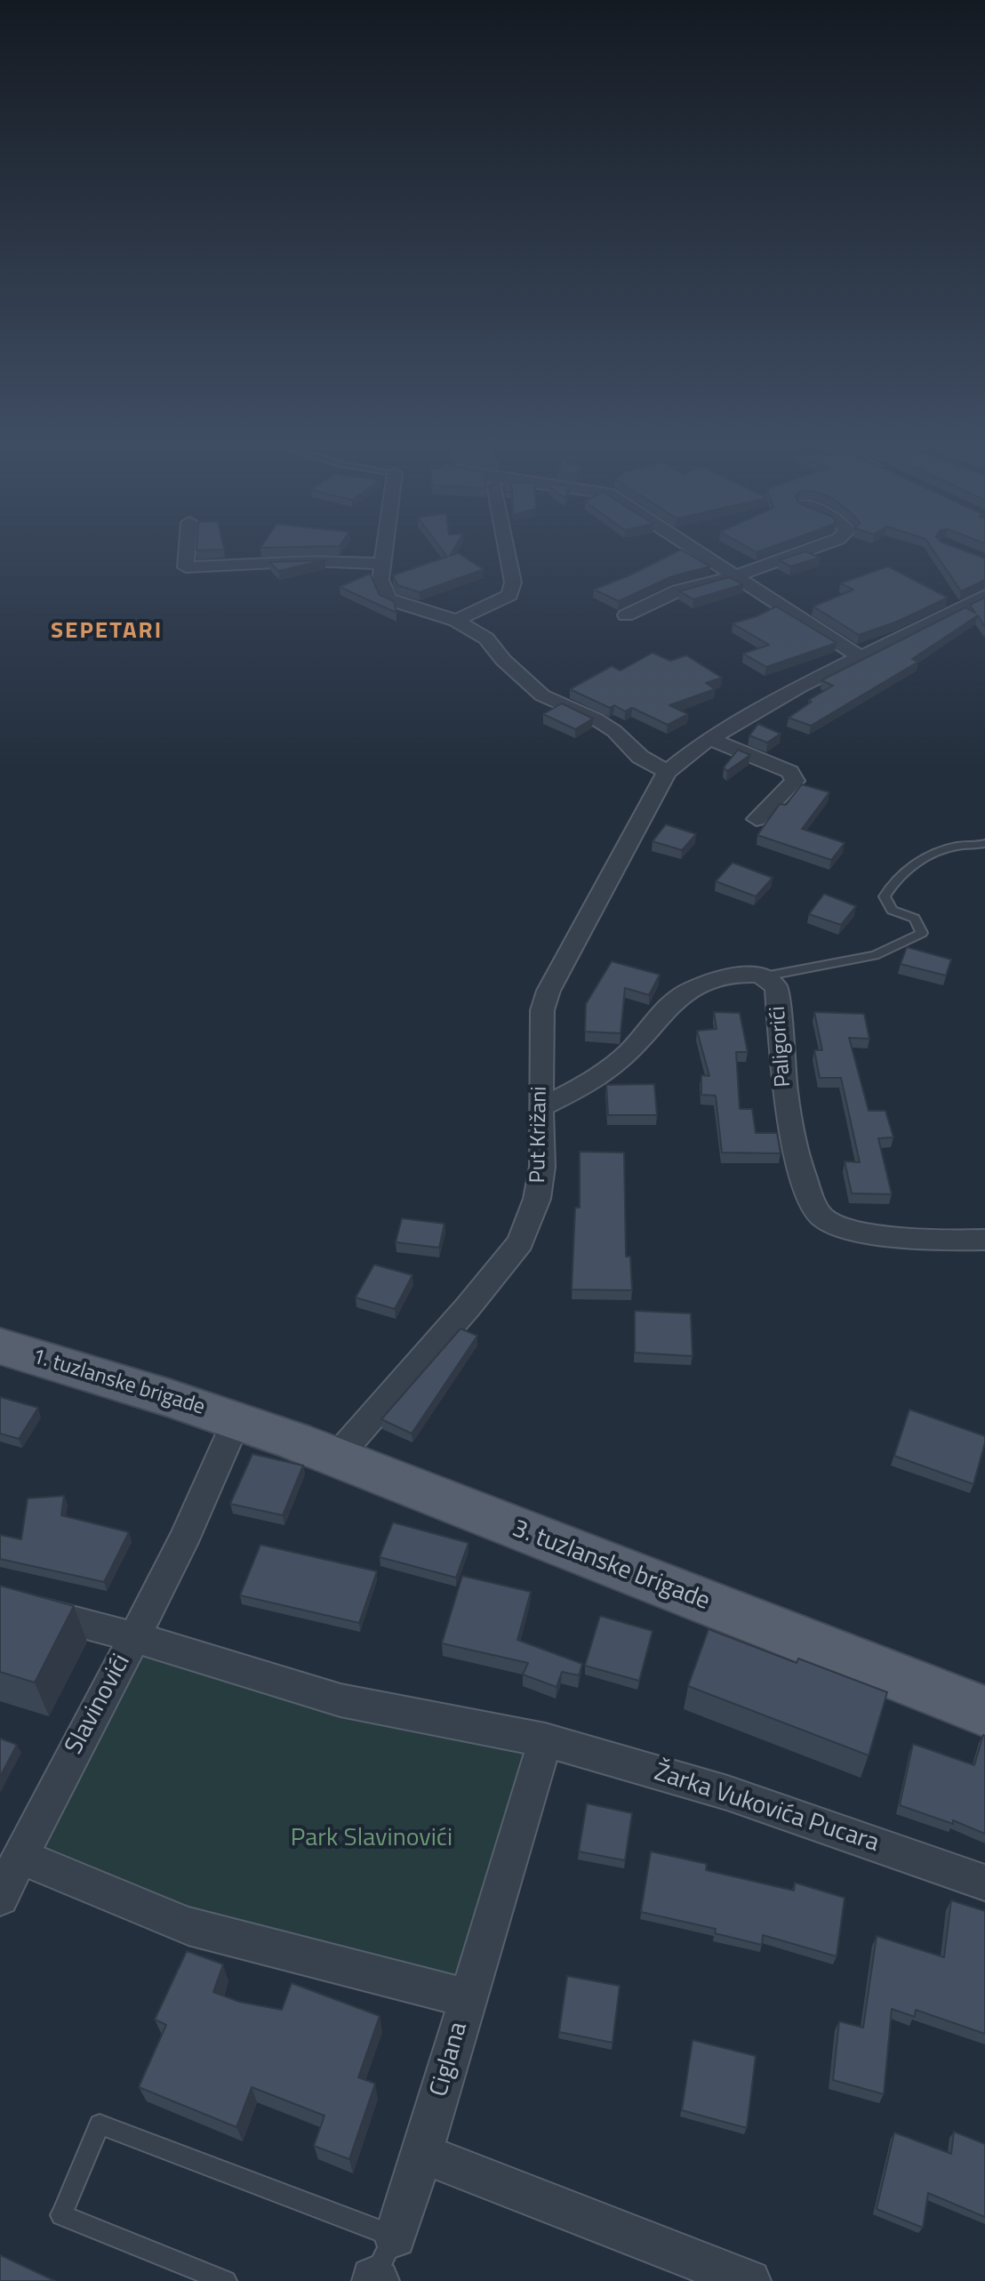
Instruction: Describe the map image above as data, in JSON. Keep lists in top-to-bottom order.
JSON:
{
  "streets": {
    "main road": ["1. tuzlanske brigade", "3. tuzlanske brigade"],
    "street": [
      "Paligorići",
      "Put Križani",
      "Slavinovići",
      "Žarka Vukovića Pucara",
      "Ciglana"
    ]
  },
  "crossings": [
    ["Paligorići", "Put Križani"],
    ["Put Križani", "3. tuzlanske brigade"],
    ["1. tuzlanske brigade", "3. tuzlanske brigade"],
    ["Slavinovići", "Žarka Vukovića Pucara"],
    ["Slavinovići", "Ciglana"]
  ],
  "districts": ["SEPETARI"],
  "parks": ["Park Slavinovići"]
}
